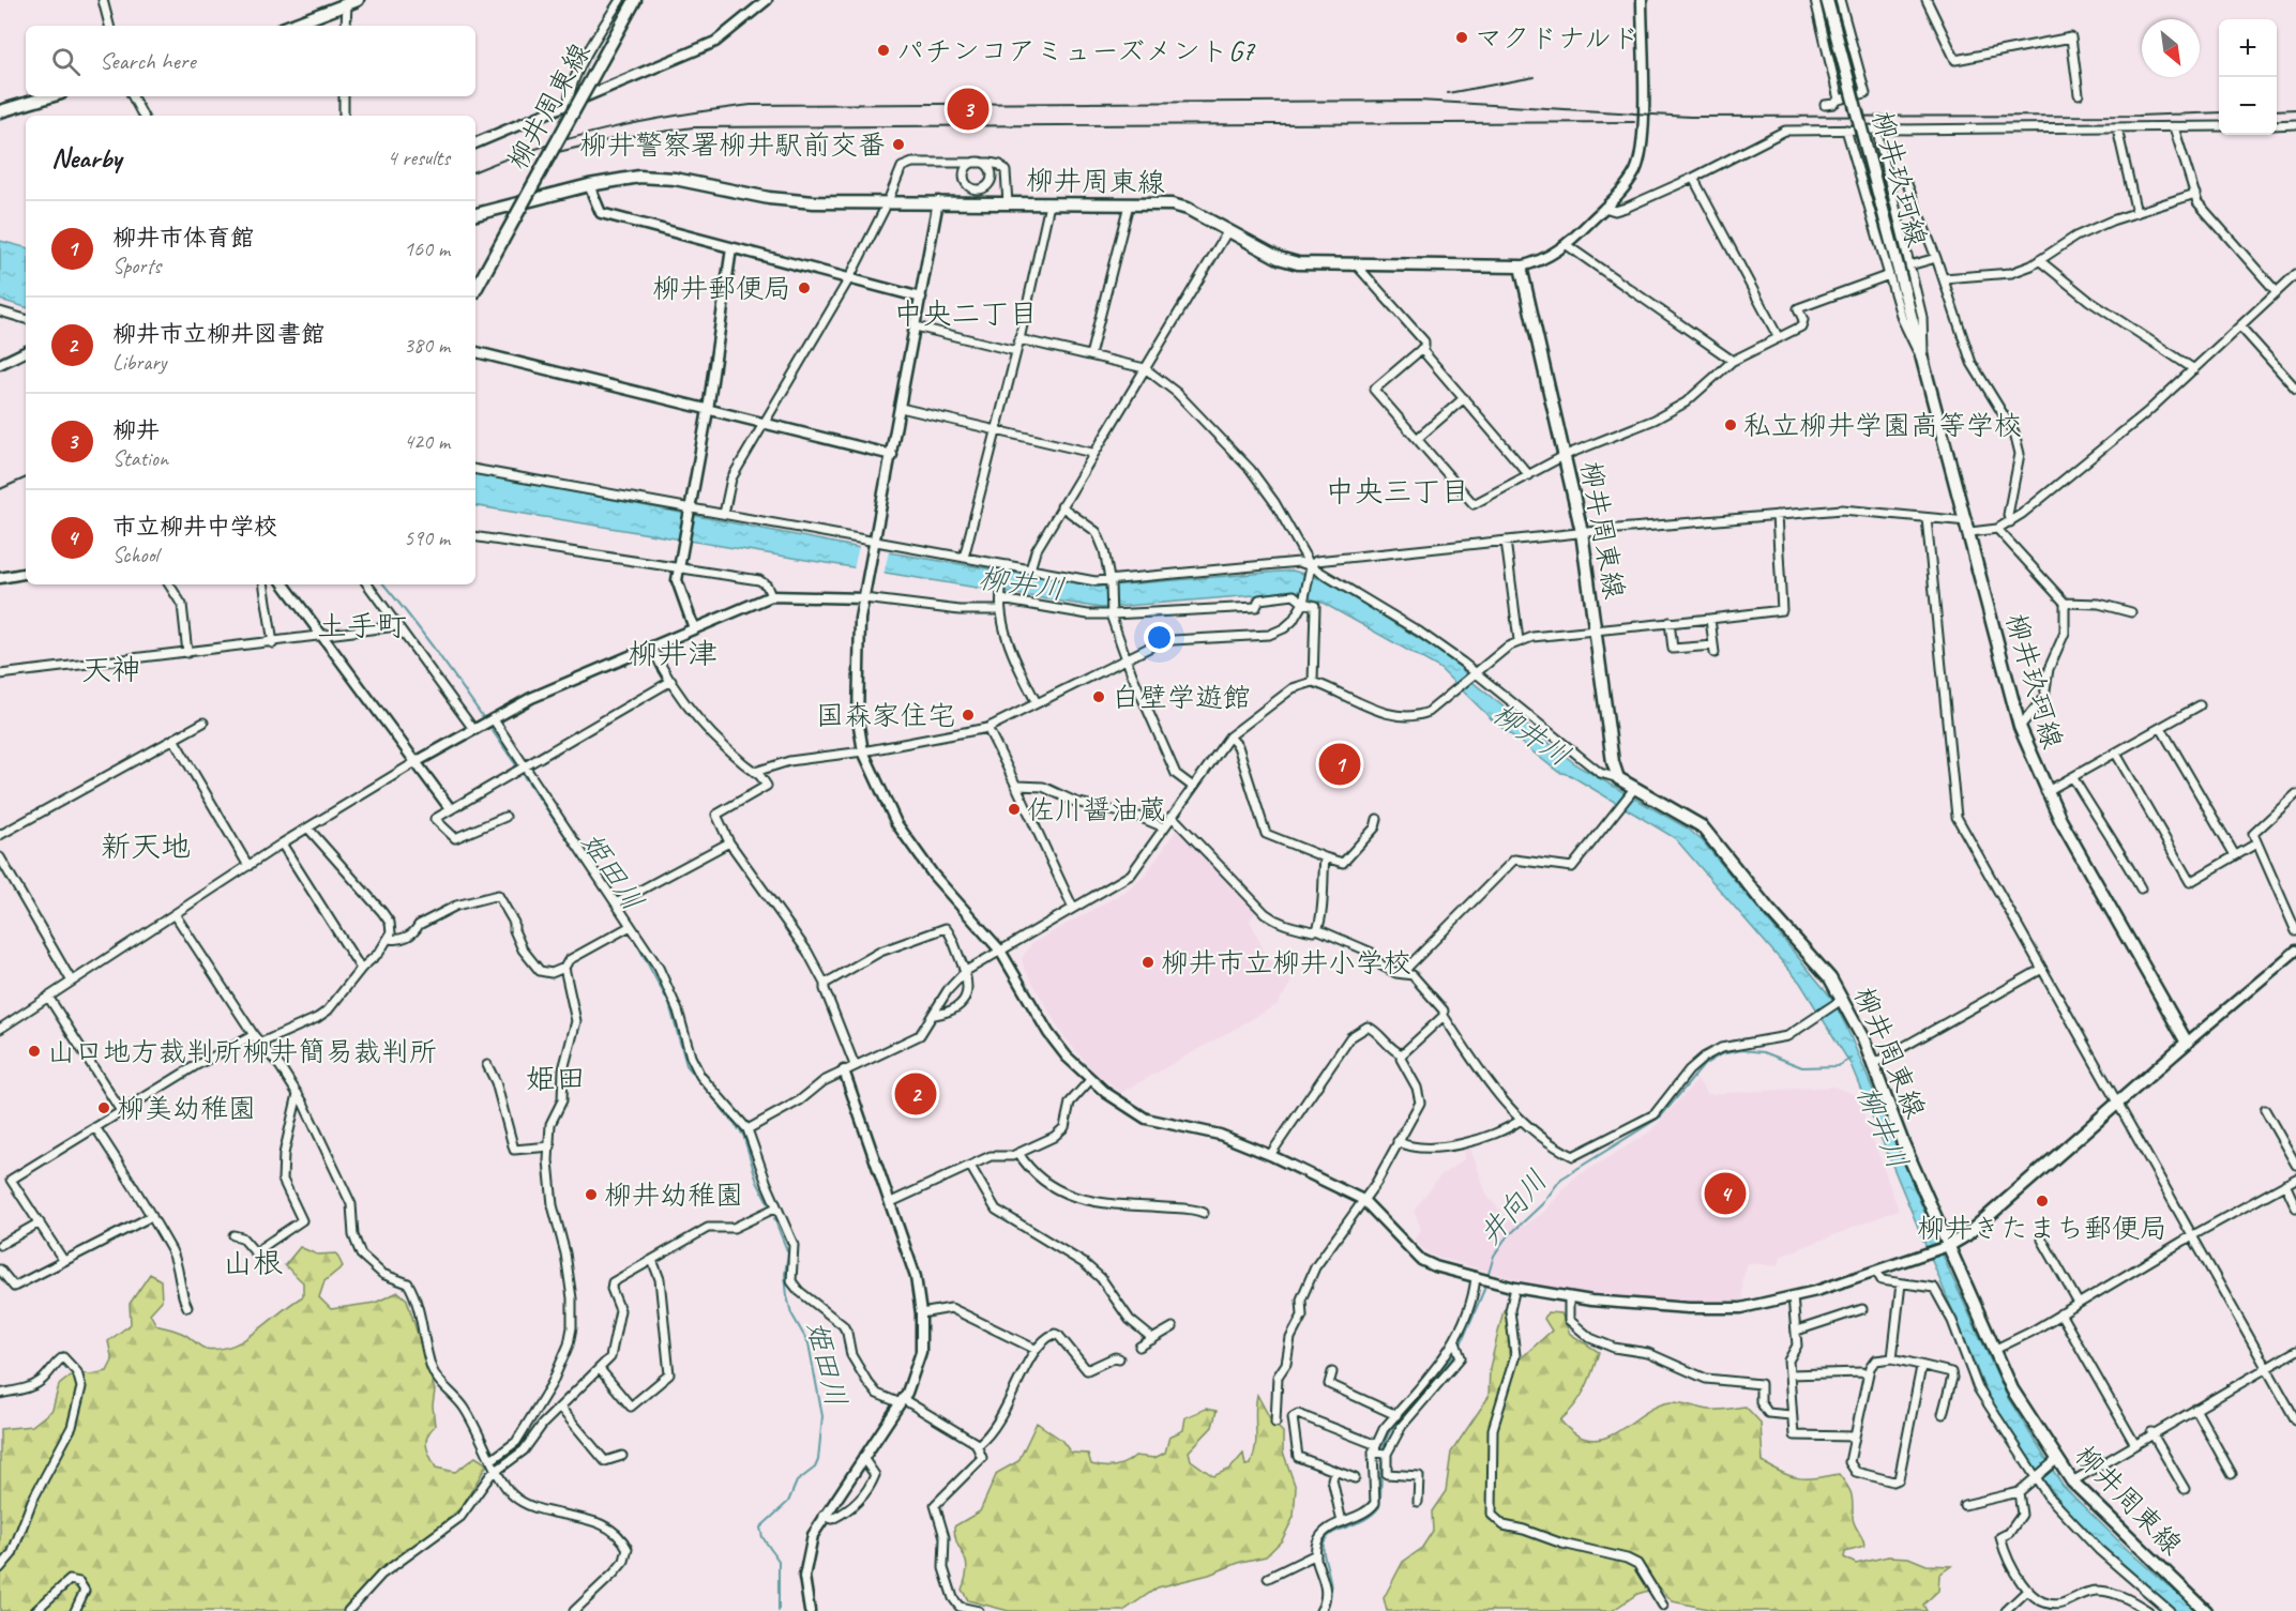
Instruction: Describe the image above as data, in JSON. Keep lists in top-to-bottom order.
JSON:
{
  "streets": {
    "main road": ["柳井周東線", "柳井玖珂線"]
  },
  "districts": [
    "中央二丁目",
    "中央三丁目",
    "土手町",
    "柳井津",
    "天神",
    "新天地",
    "姫田",
    "山根"
  ],
  "water": ["柳井川", "姫田川", "井向川"],
  "places": [
    "マクドナルド",
    "パチンコアミューズメントG7",
    "柳井警察署柳井駅前交番",
    "柳井郵便局",
    "私立柳井学園高等学校",
    "白壁学遊館",
    "国森家住宅",
    "佐川醤油蔵",
    "柳井市立柳井小学校",
    "山口地方裁判所柳井簡易裁判所",
    "柳美幼稚園",
    "柳井幼稚園",
    "柳井きたまち郵便局"
  ],
  "north": "bottom right",
  "page": {
    "map_buttons": ["+", "−"],
    "search": "Search here",
    "pins": [
      "3",
      "1",
      "2",
      "4"
    ],
    "heading": ["Nearby", "4 results"],
    "list": [
      {
        "mark": "1",
        "name": "柳井市体育館",
        "note": "Sports",
        "value": "160 m"
      },
      {
        "mark": "2",
        "name": "柳井市立柳井図書館",
        "note": "Library",
        "value": "380 m"
      },
      {
        "mark": "3",
        "name": "柳井",
        "note": "Station",
        "value": "420 m"
      },
      {
        "mark": "4",
        "name": "市立柳井中学校",
        "note": "School",
        "value": "590 m"
      }
    ]
  }
}
